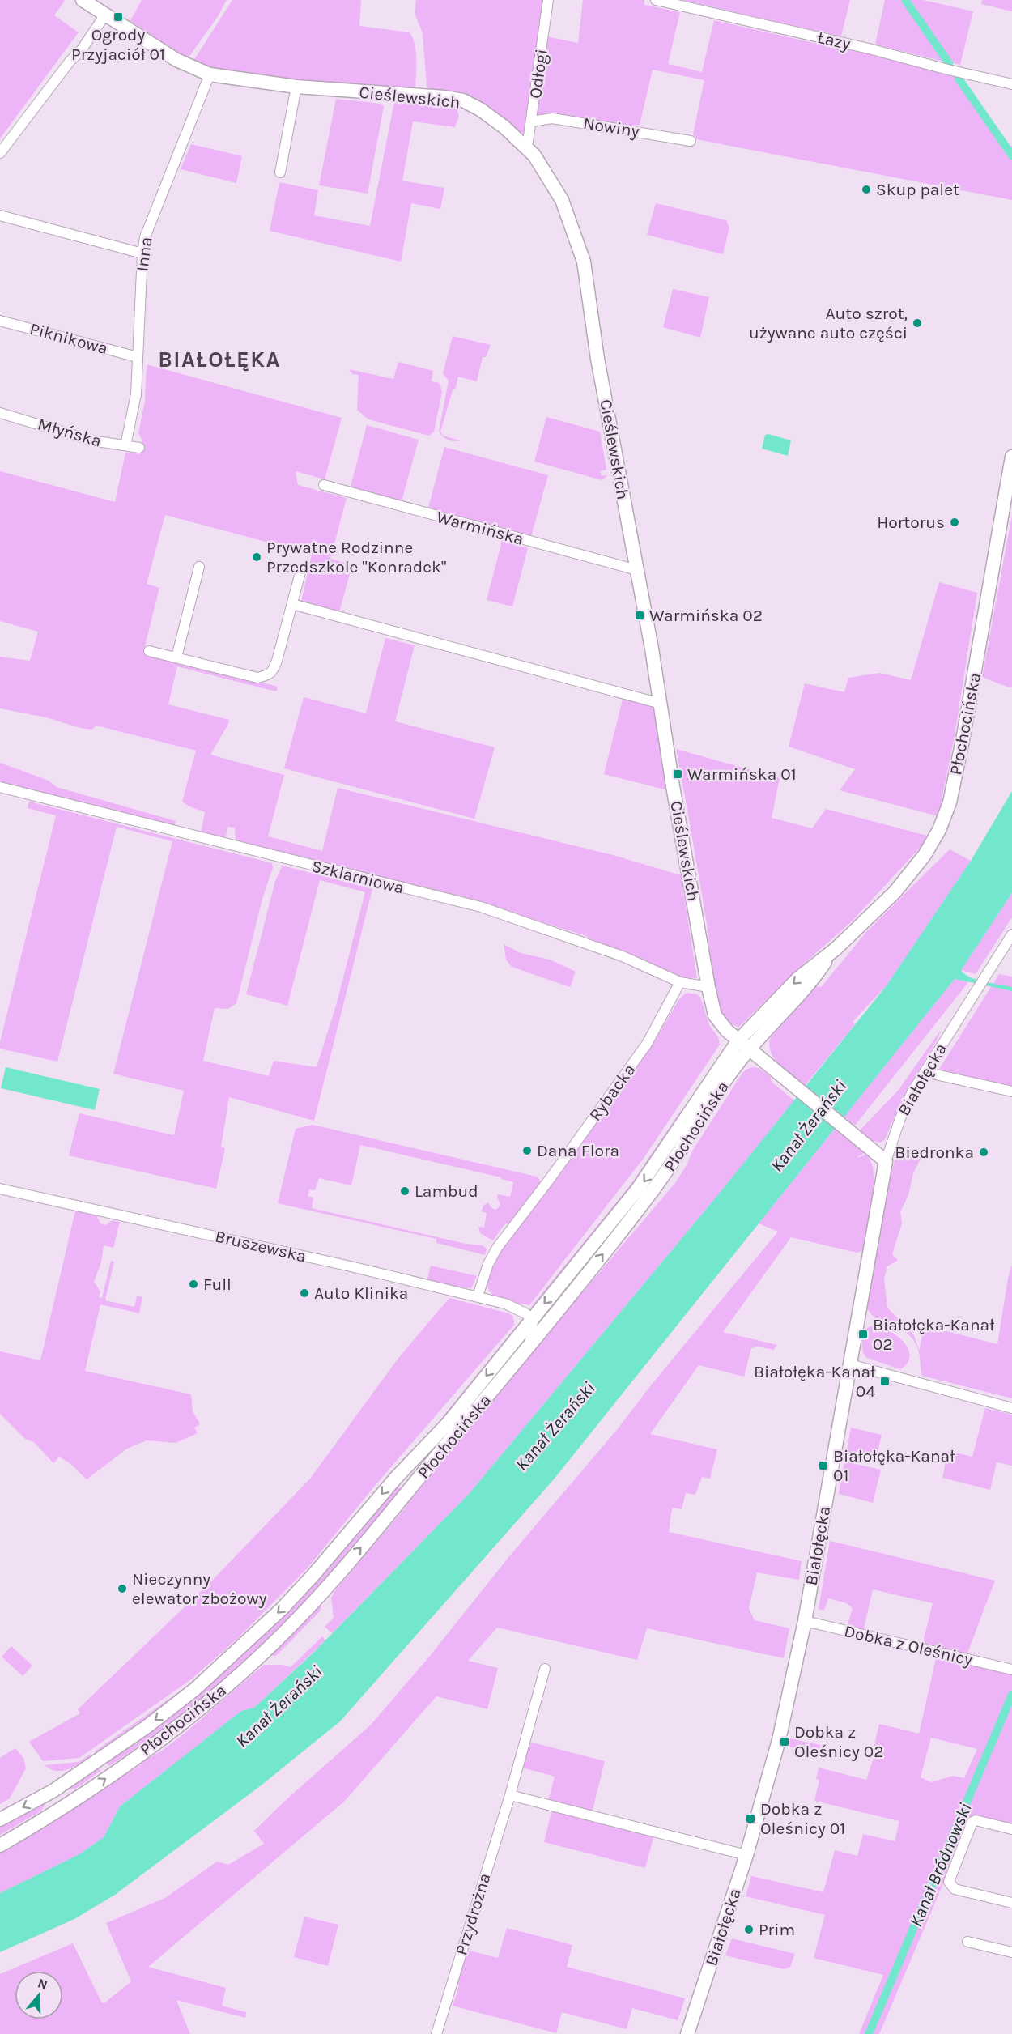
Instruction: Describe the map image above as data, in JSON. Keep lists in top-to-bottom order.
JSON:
{
  "streets": {
    "main road": ["Cieślewskich", "Płochocińska", "Białołęcka"],
    "street": [
      "Łazy",
      "Odłogi",
      "Nowiny",
      "Inna",
      "Piknikowa",
      "Młyńska",
      "Warmińska",
      "Szklarniowa",
      "Rybacka",
      "Bruszewska",
      "Dobka z Oleśnicy",
      "Przydrożna"
    ]
  },
  "crossings": [
    ["Odłogi", "Cieślewskich"],
    ["Odłogi", "Nowiny"],
    ["Cieślewskich", "Inna"],
    ["Cieślewskich", "Warmińska"],
    ["Cieślewskich", "Płochocińska"],
    ["Cieślewskich", "Szklarniowa"],
    ["Cieślewskich", "Białołęcka"],
    ["Inna", "Piknikowa"],
    ["Inna", "Młyńska"],
    ["Płochocińska", "Bruszewska"],
    ["Szklarniowa", "Rybacka"],
    ["Białołęcka", "Dobka z Oleśnicy"],
    ["Rybacka", "Bruszewska"]
  ],
  "districts": ["BIAŁOŁĘKA"],
  "water": ["Kanał Żerański", "Kanał Bródnowski"],
  "places": {
    "transit": [
      "Ogrody Przyjaciół 01",
      "Warmińska 02",
      "Warmińska 01",
      "Białołęka-Kanał 02",
      "Białołęka-Kanał 04",
      "Białołęka-Kanał 01",
      "Dobka z Oleśnicy 02",
      "Dobka z Oleśnicy 01"
    ],
    "other": [
      "Skup palet",
      "Auto szrot, używane auto części",
      "Hortorus",
      "Prywatne Rodzinne Przedszkole \"Konradek\"",
      "Dana Flora",
      "Biedronka",
      "Lambud",
      "Full",
      "Auto Klinika",
      "Nieczynny elewator zbożowy",
      "Prim"
    ]
  },
  "north": "top"
}
